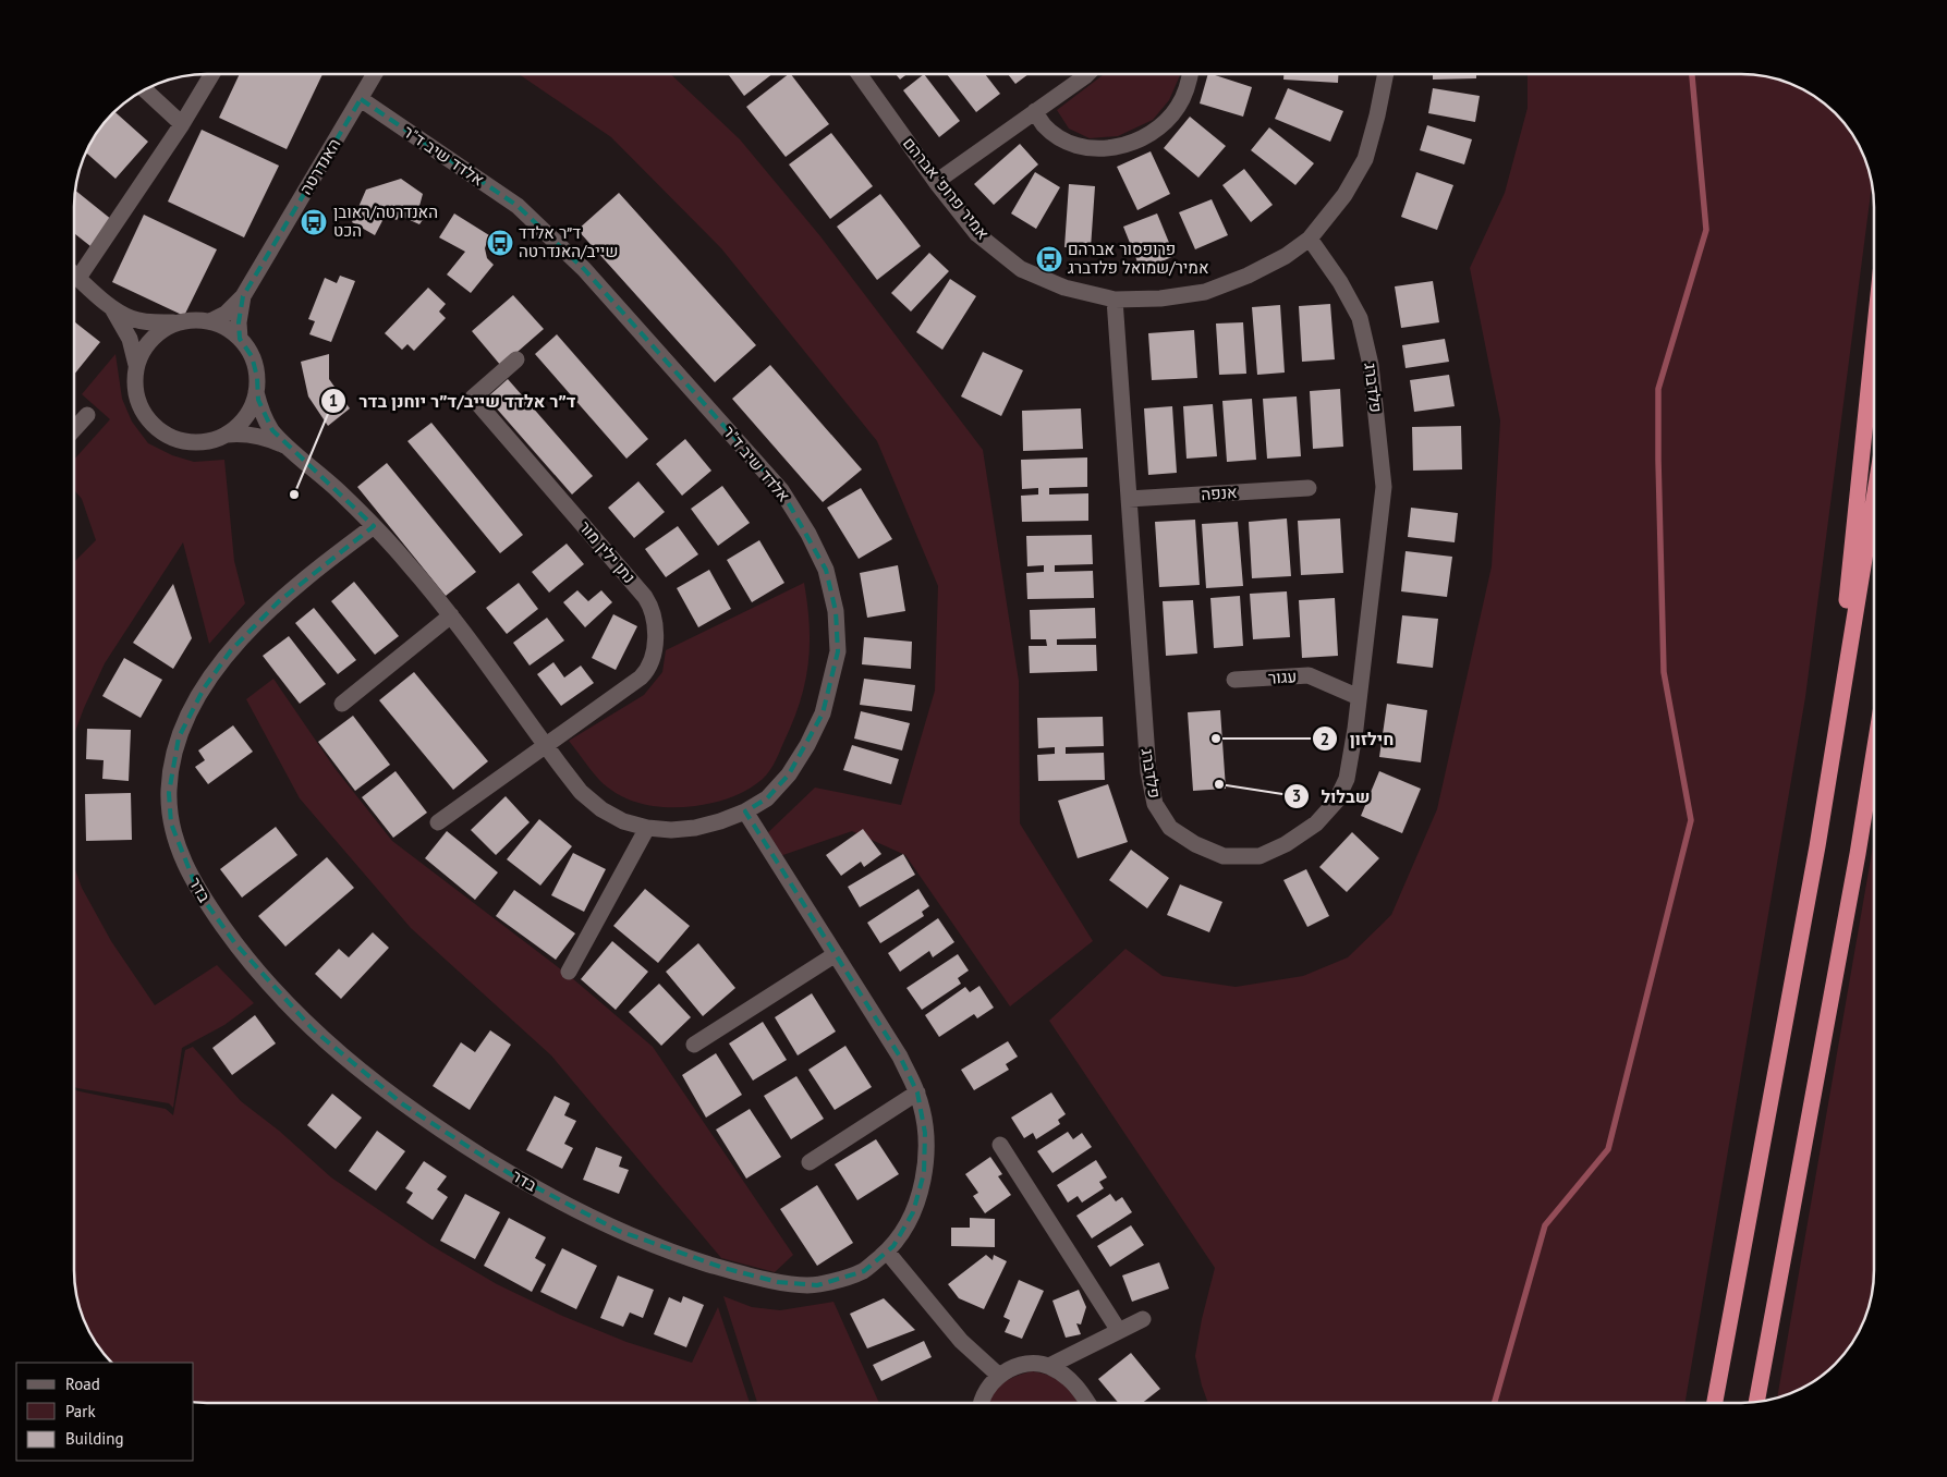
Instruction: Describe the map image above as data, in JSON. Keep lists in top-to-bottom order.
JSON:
{
  "streets": {
    "street": [
      "אלדד שיב ד\"ר",
      "האנדרטה",
      "אמיר פרופ' אברהם",
      "פלדברג",
      "אנפה",
      "נתן ילין מור",
      "עגור",
      "בדר"
    ]
  },
  "crossings": [
    ["אלדד שיב ד\"ר", "האנדרטה"],
    ["אלדד שיב ד\"ר", "נתן ילין מור"],
    ["אלדד שיב ד\"ר", "בדר"],
    ["אמיר פרופ' אברהם", "פלדברג"],
    ["פלדברג", "אנפה"],
    ["פלדברג", "עגור"]
  ],
  "places": {
    "bus stop": ["האנדרטה/ראובן הכט", "ד״ר אלדד שייב/האנדרטה", "פרופסור אברהם אמיר/שמואל פלדברג"],
    "other": ["ד״ר אלדד שייב/ד״ר יוחנן בדר", "חילזון", "שבלול"]
  },
  "legend": ["Road", "Park", "Building"]
}
